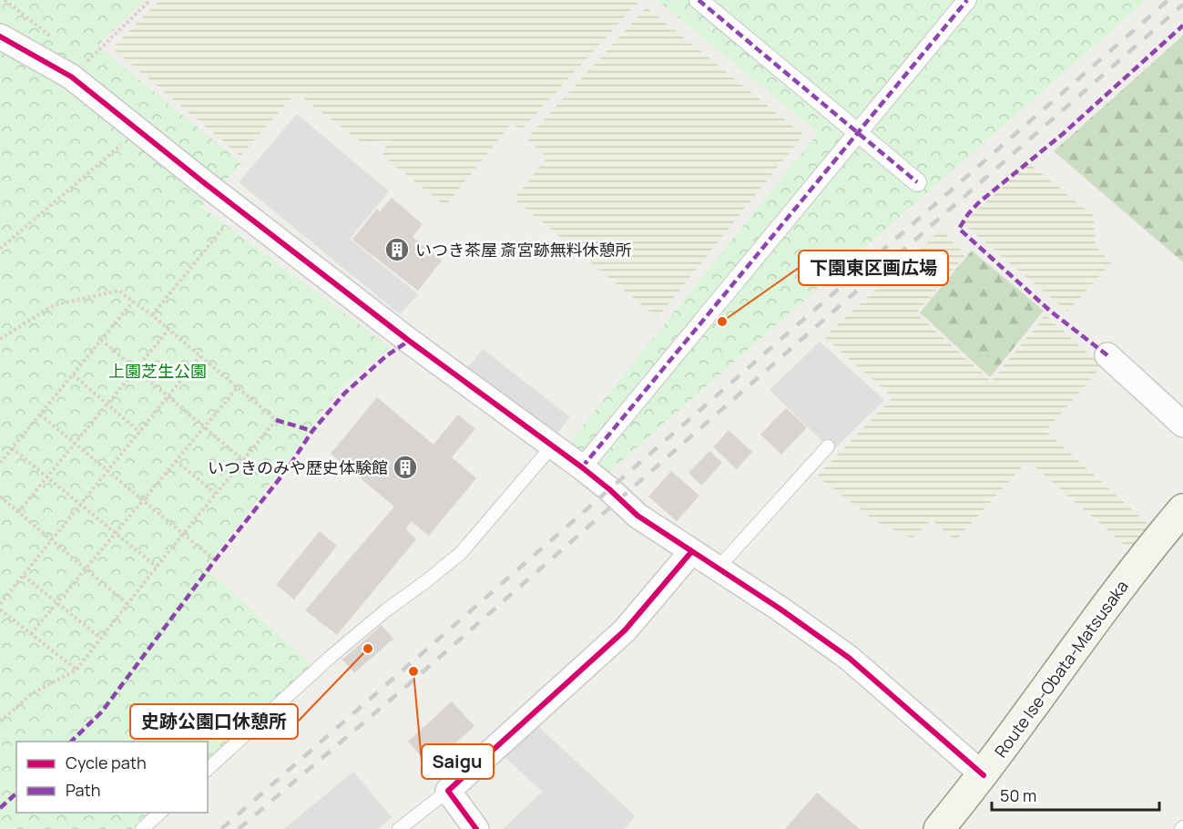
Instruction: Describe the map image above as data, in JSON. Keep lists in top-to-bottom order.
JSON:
{
  "streets": {
    "main road": ["Route Ise-Obata-Matsusaka"]
  },
  "parks": ["上園芝生公園"],
  "places": {
    "building": ["いつき茶屋 斎宮跡無料休憩所", "いつきのみや歴史体験館"],
    "other": ["下園東区画広場", "史跡公園口休憩所", "Saigu"]
  },
  "legend": ["Cycle path", "Path"],
  "scale_bar": "50 m"
}
